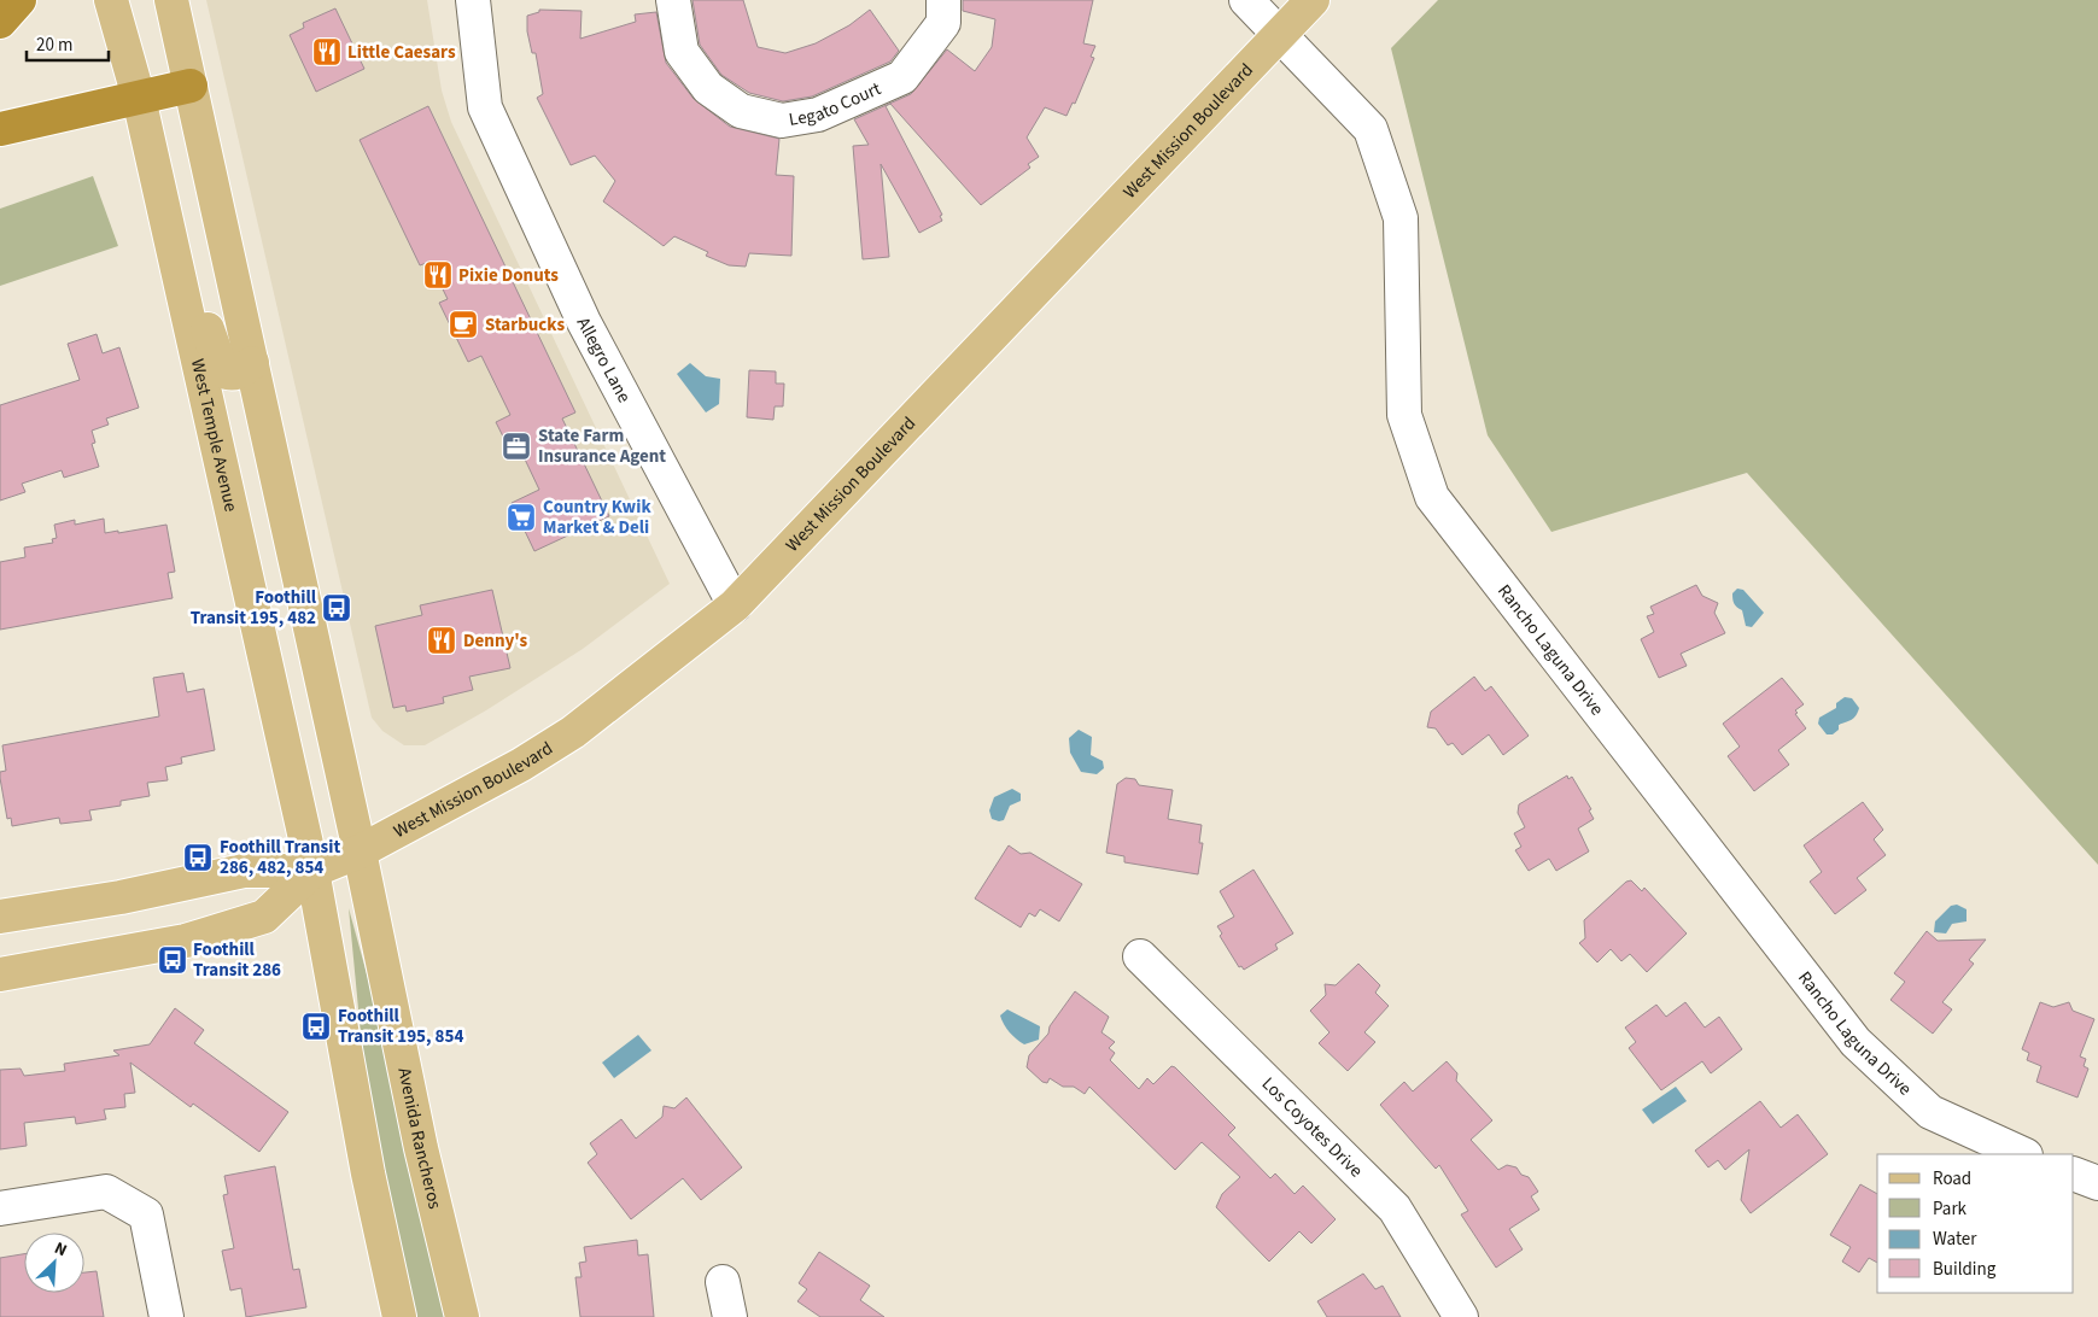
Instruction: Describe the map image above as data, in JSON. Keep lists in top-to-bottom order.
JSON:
{
  "streets": {
    "main road": ["West Mission Boulevard", "West Temple Avenue", "Avenida Rancheros"],
    "street": [
      "Legato Court",
      "Allegro Lane",
      "Rancho Laguna Drive",
      "Los Coyotes Drive"
    ]
  },
  "crossings": [
    ["West Mission Boulevard", "Allegro Lane"],
    ["West Mission Boulevard", "West Temple Avenue"],
    ["West Mission Boulevard", "Rancho Laguna Drive"],
    ["West Mission Boulevard", "Avenida Rancheros"]
  ],
  "places": {
    "restaurant": ["Little Caesars", "Pixie Donuts", "Denny's"],
    "cafe": ["Starbucks"],
    "office": ["State Farm Insurance Agent"],
    "supermarket": ["Country Kwik Market & Deli"],
    "bus stop": [
      "Foothill Transit 195, 482",
      "Foothill Transit 286, 482, 854",
      "Foothill Transit 286",
      "Foothill Transit 195, 854"
    ]
  },
  "legend": [
    "Road",
    "Park",
    "Water",
    "Building"
  ],
  "scale_bar": "20 m",
  "north": "top right"
}
